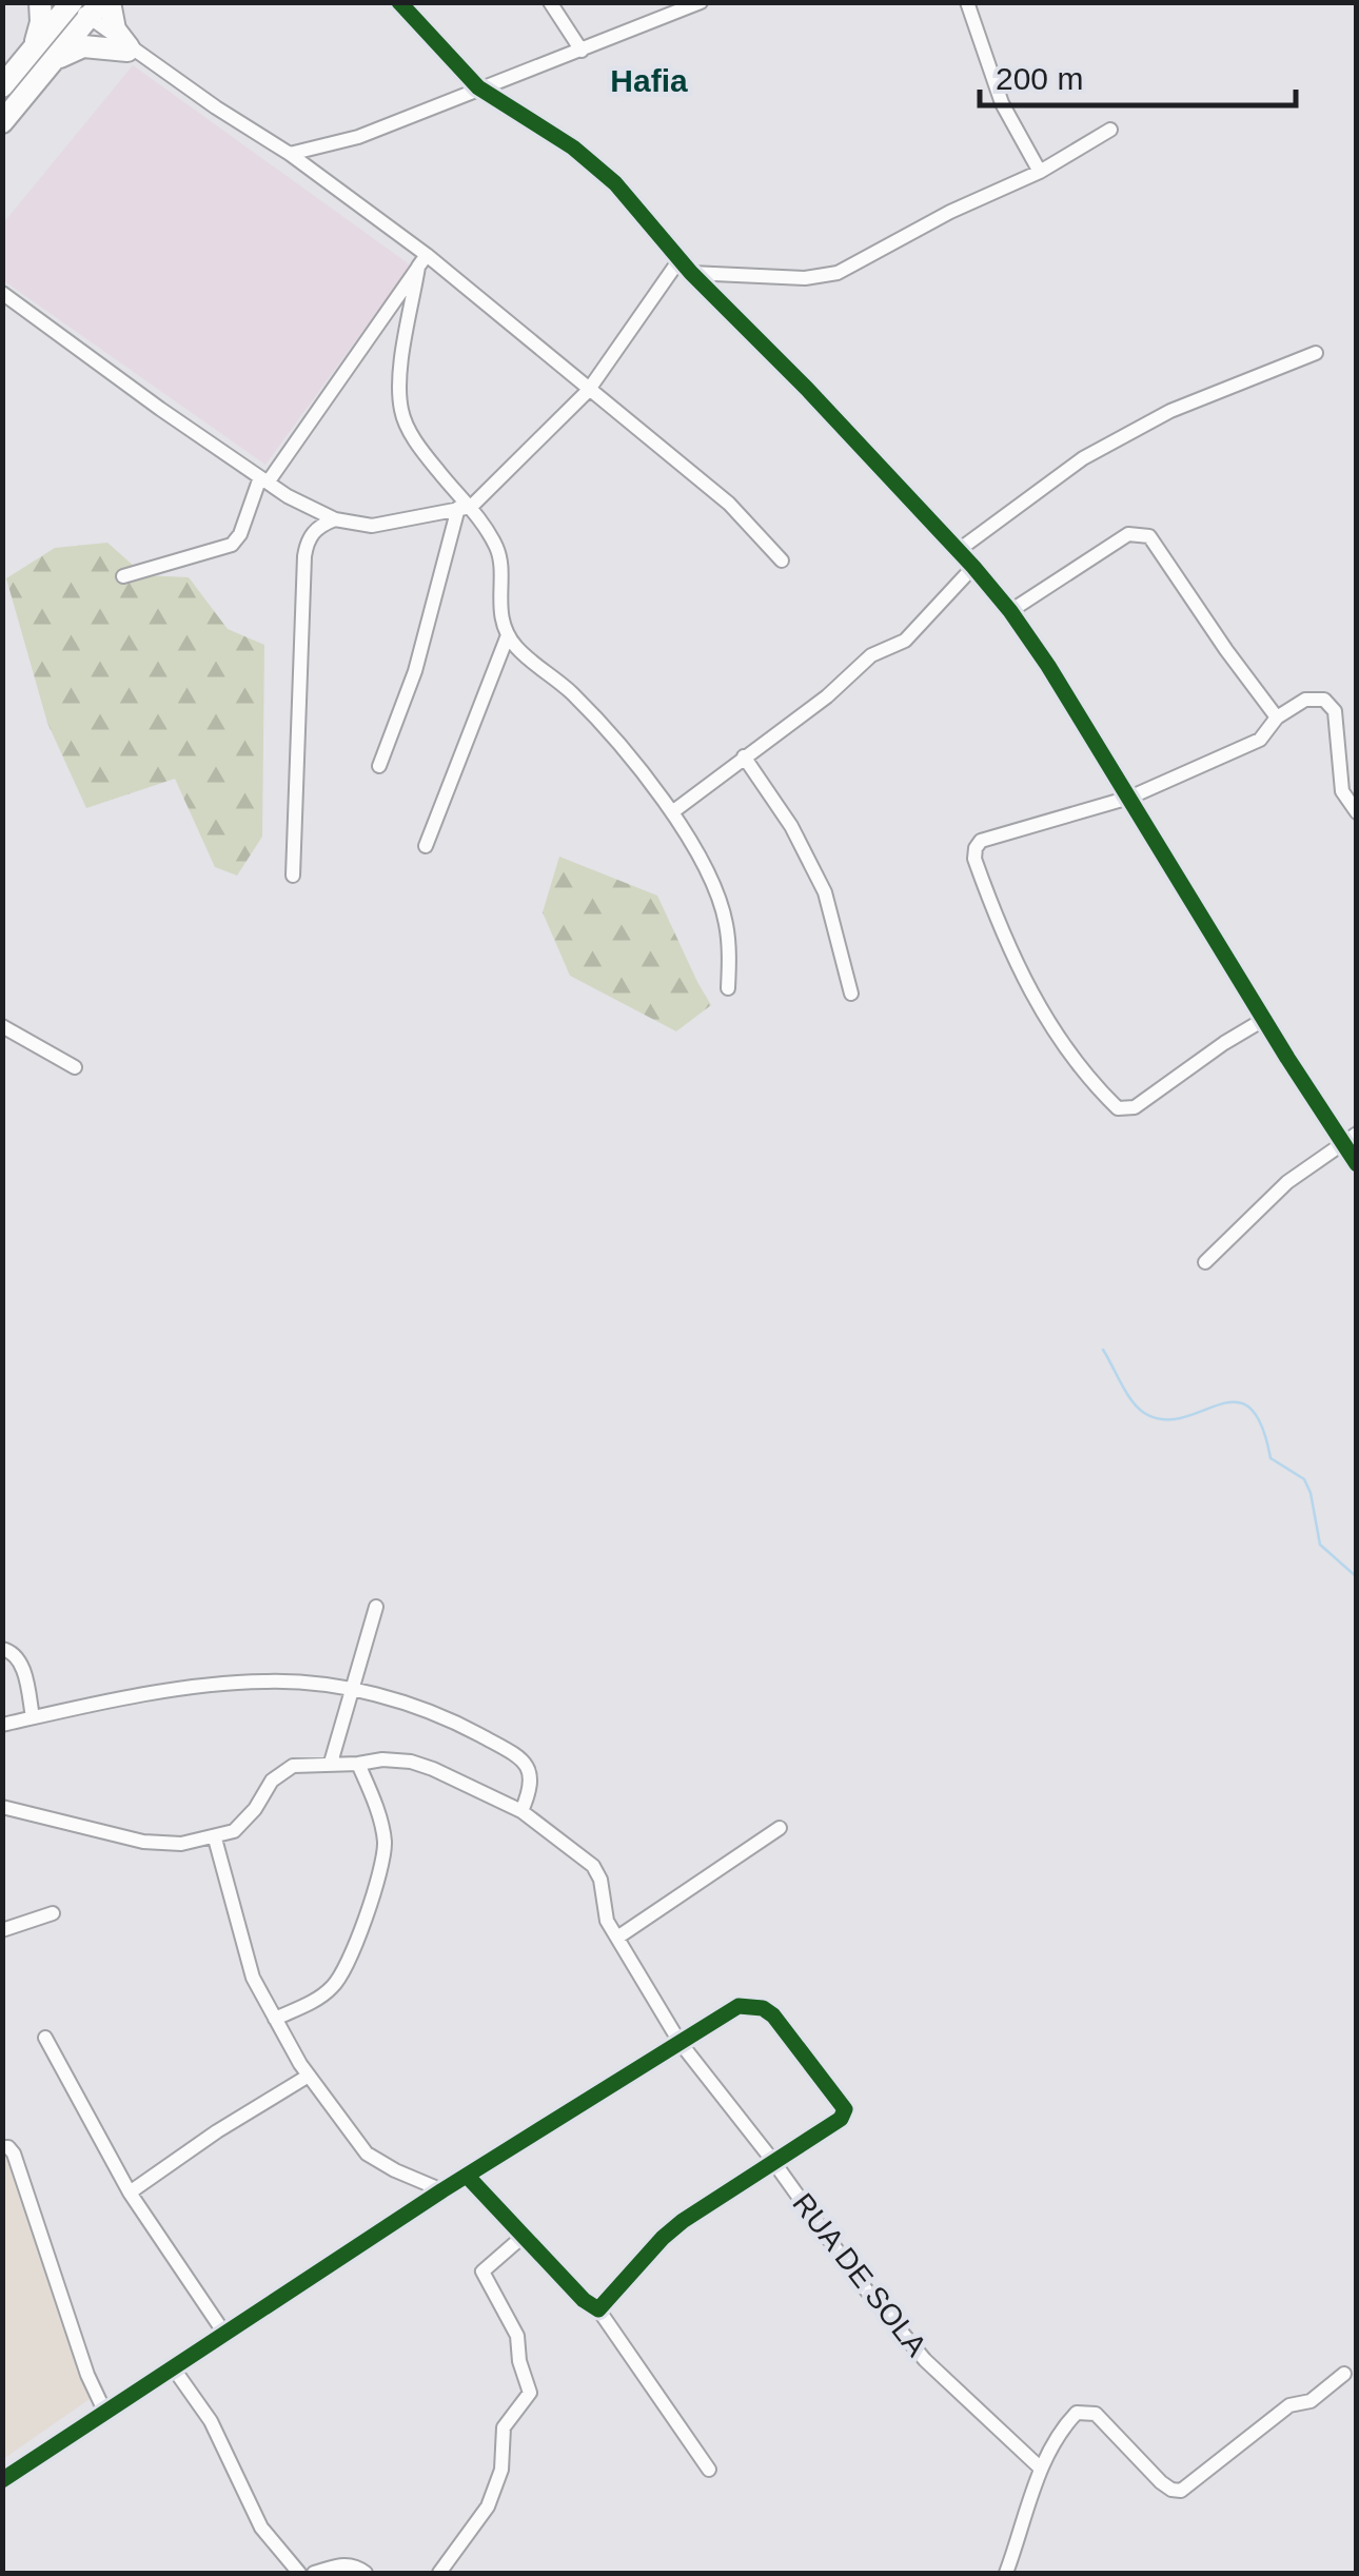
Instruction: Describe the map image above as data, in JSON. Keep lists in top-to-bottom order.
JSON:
{
  "streets": {
    "street": ["RUA DE SOLA"]
  },
  "districts": ["Hafia"],
  "scale_bar": "200 m"
}
